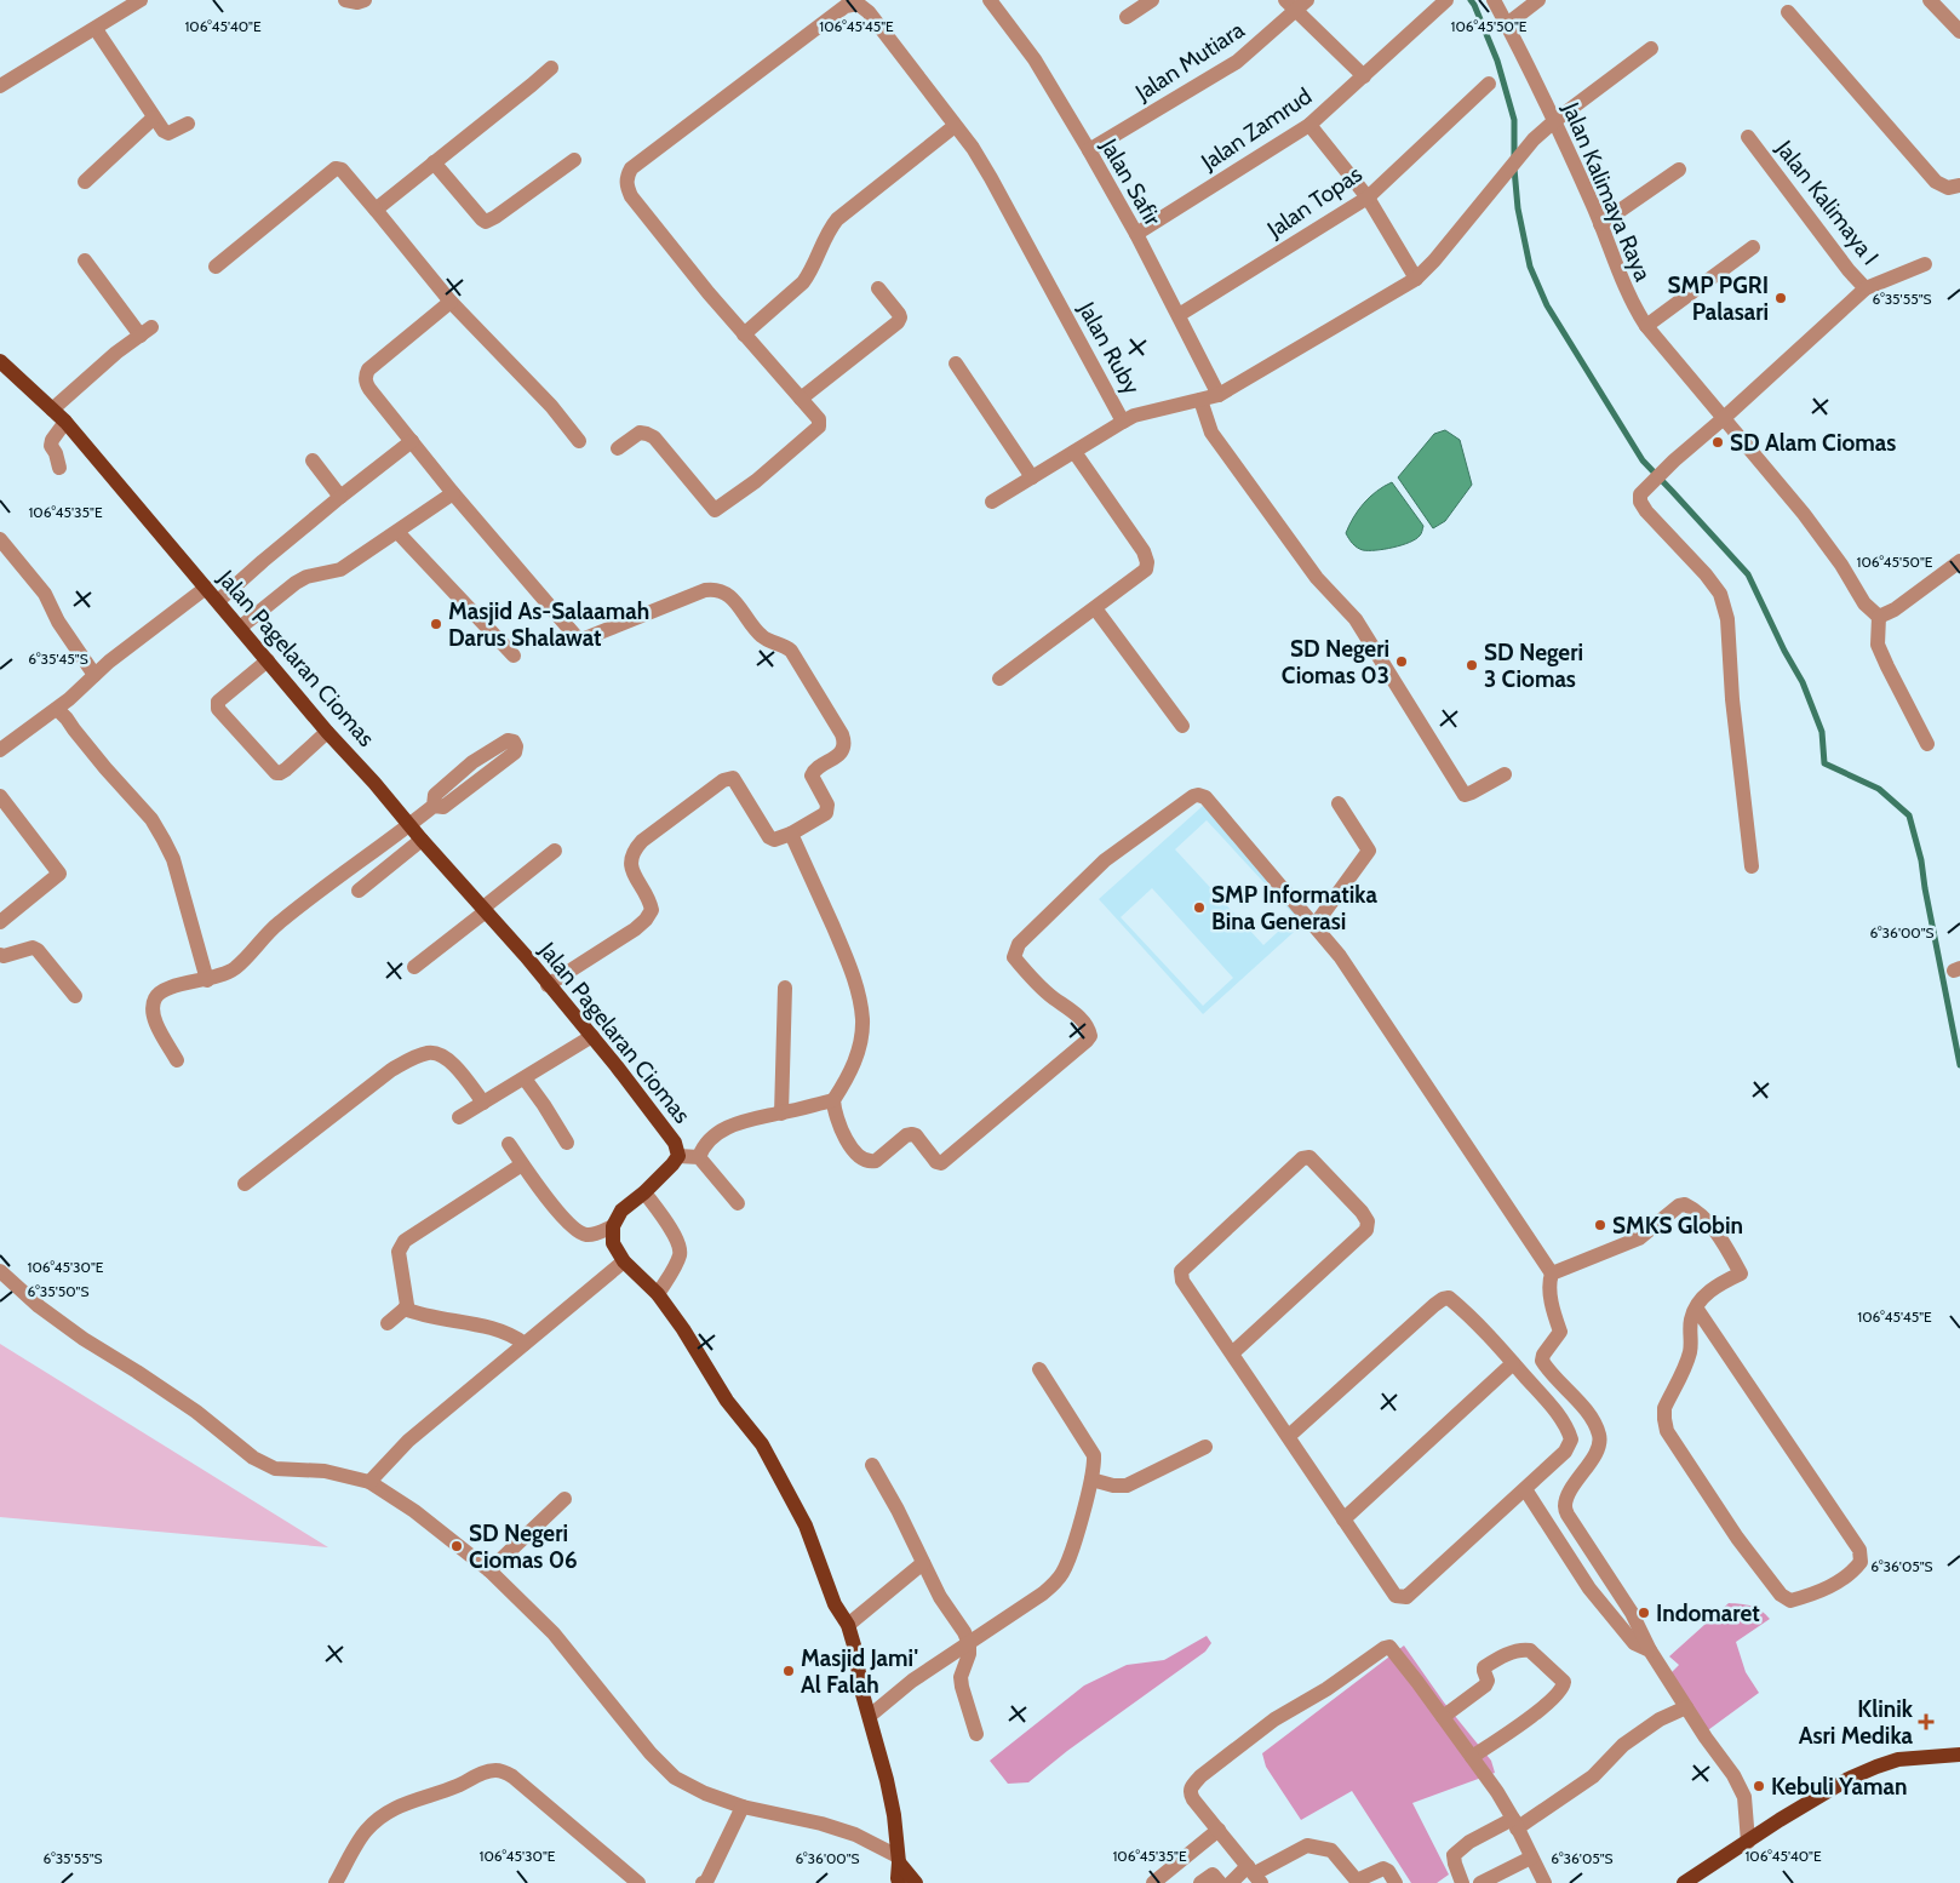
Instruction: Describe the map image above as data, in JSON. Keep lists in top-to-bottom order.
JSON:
{
  "streets": {
    "main road": ["Jalan Pagelaran Ciomas"],
    "street": [
      "Jalan Mutiara",
      "Jalan Zamrud",
      "Jalan Safir",
      "Jalan Kalimaya Raya",
      "Jalan Topas",
      "Jalan Kalimaya I",
      "Jalan Ruby"
    ]
  },
  "crossings": [
    ["Jalan Mutiara", "Jalan Safir"],
    ["Jalan Zamrud", "Jalan Safir"],
    ["Jalan Safir", "Jalan Topas"],
    ["Jalan Safir", "Jalan Ruby"],
    ["Jalan Kalimaya Raya", "Jalan Kalimaya I"],
    ["Jalan Kalimaya Raya", "Jalan Ruby"]
  ],
  "places": {
    "other": [
      "SMP PGRI Palasari",
      "SD Alam Ciomas",
      "Masjid As-Salaamah Darus Shalawat",
      "SD Negeri Ciomas 03",
      "SD Negeri 3 Ciomas",
      "SMP Informatika Bina Generasi",
      "SMKS Globin",
      "SD Negeri Ciomas 06",
      "Indomaret",
      "Masjid Jami' Al Falah",
      "Kebuli Yaman"
    ],
    "health": ["Klinik Asri Medika"]
  },
  "coordinates": [
    "106°45'40\"E",
    "106°45'50\"E",
    "106°45'45\"E",
    "6°35'55\"S",
    "106°45'35\"E",
    "6°35'45\"S",
    "6°36'00\"S",
    "106°45'30\"E",
    "6°35'50\"S",
    "6°36'05\"S"
  ]
}
